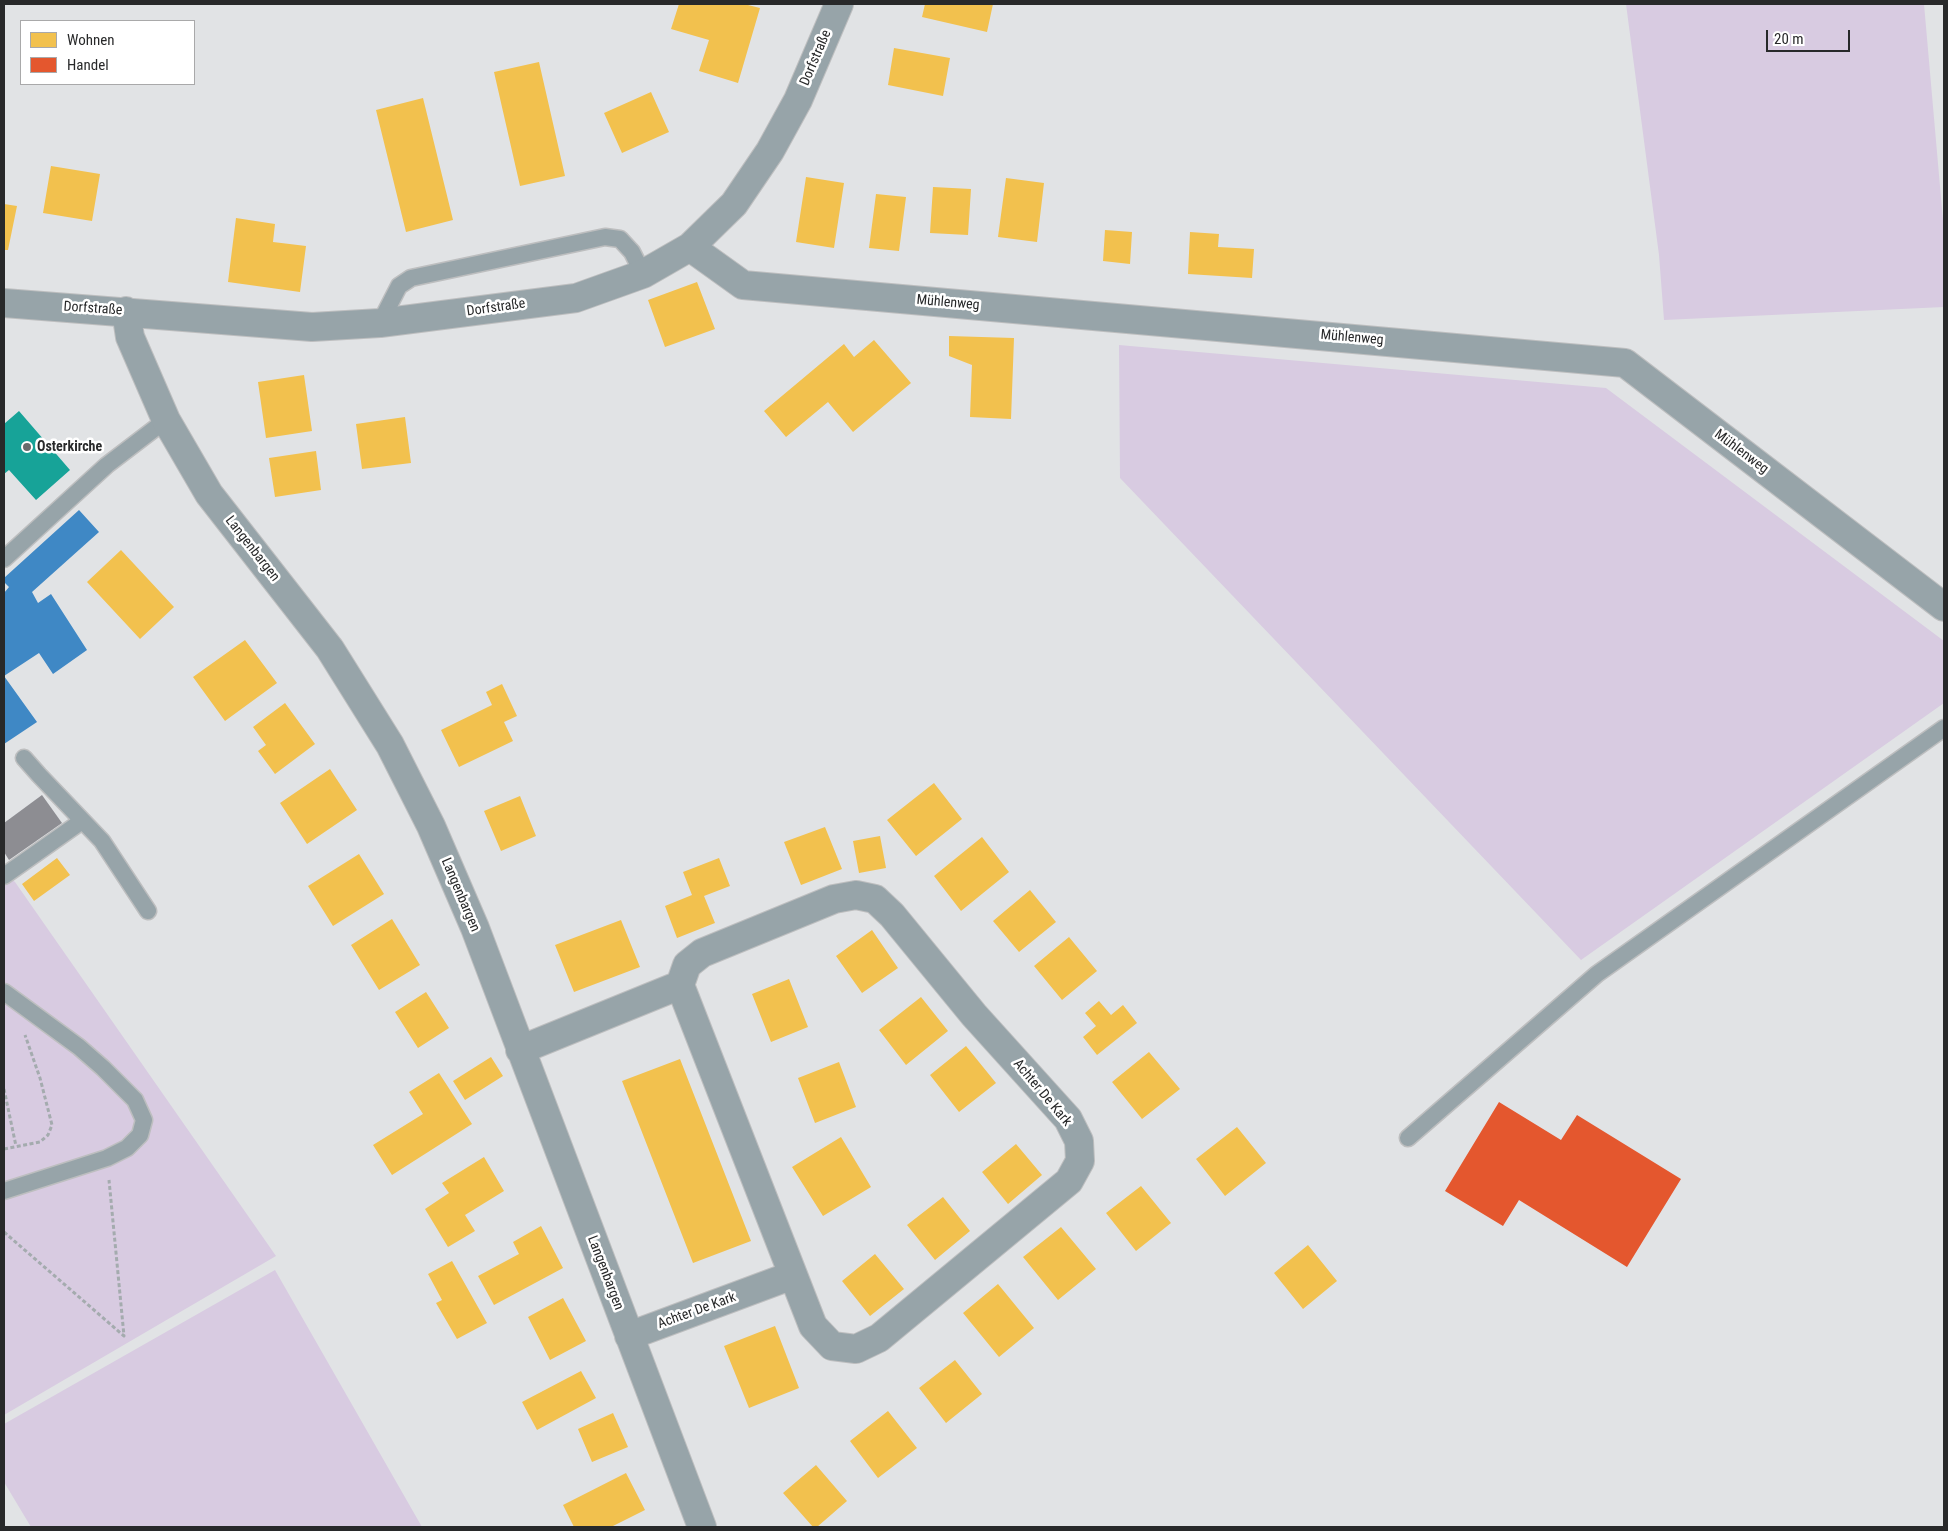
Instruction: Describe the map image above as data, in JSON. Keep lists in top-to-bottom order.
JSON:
{
  "streets": {
    "street": [
      "Dorfstraße",
      "Mühlenweg",
      "Langenbargen",
      "Achter De Kark"
    ]
  },
  "crossings": [
    ["Dorfstraße", "Mühlenweg"],
    ["Dorfstraße", "Langenbargen"],
    ["Langenbargen", "Achter De Kark"]
  ],
  "places": ["Osterkirche"],
  "legend": ["Wohnen", "Handel"],
  "scale_bar": "20 m"
}
